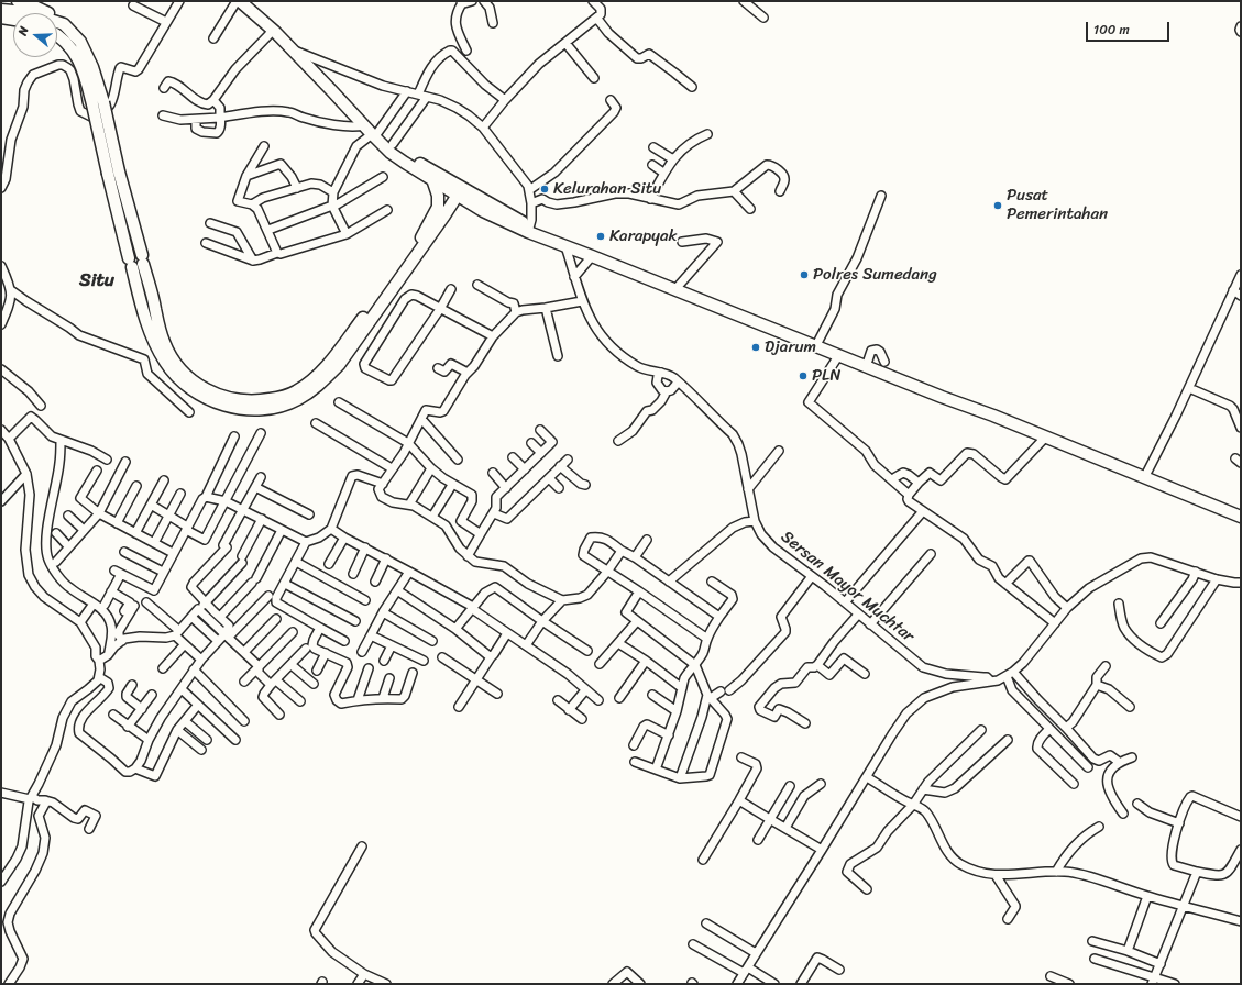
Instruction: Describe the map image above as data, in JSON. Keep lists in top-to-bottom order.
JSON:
{
  "streets": {
    "street": ["Sersan Mayor Muchtar"]
  },
  "districts": ["Situ"],
  "places": [
    "Kelurahan Situ",
    "Pusat Pemerintahan",
    "Karapyak",
    "Polres Sumedang",
    "Djarum",
    "PLN"
  ],
  "scale_bar": "100 m",
  "north": "left"
}
